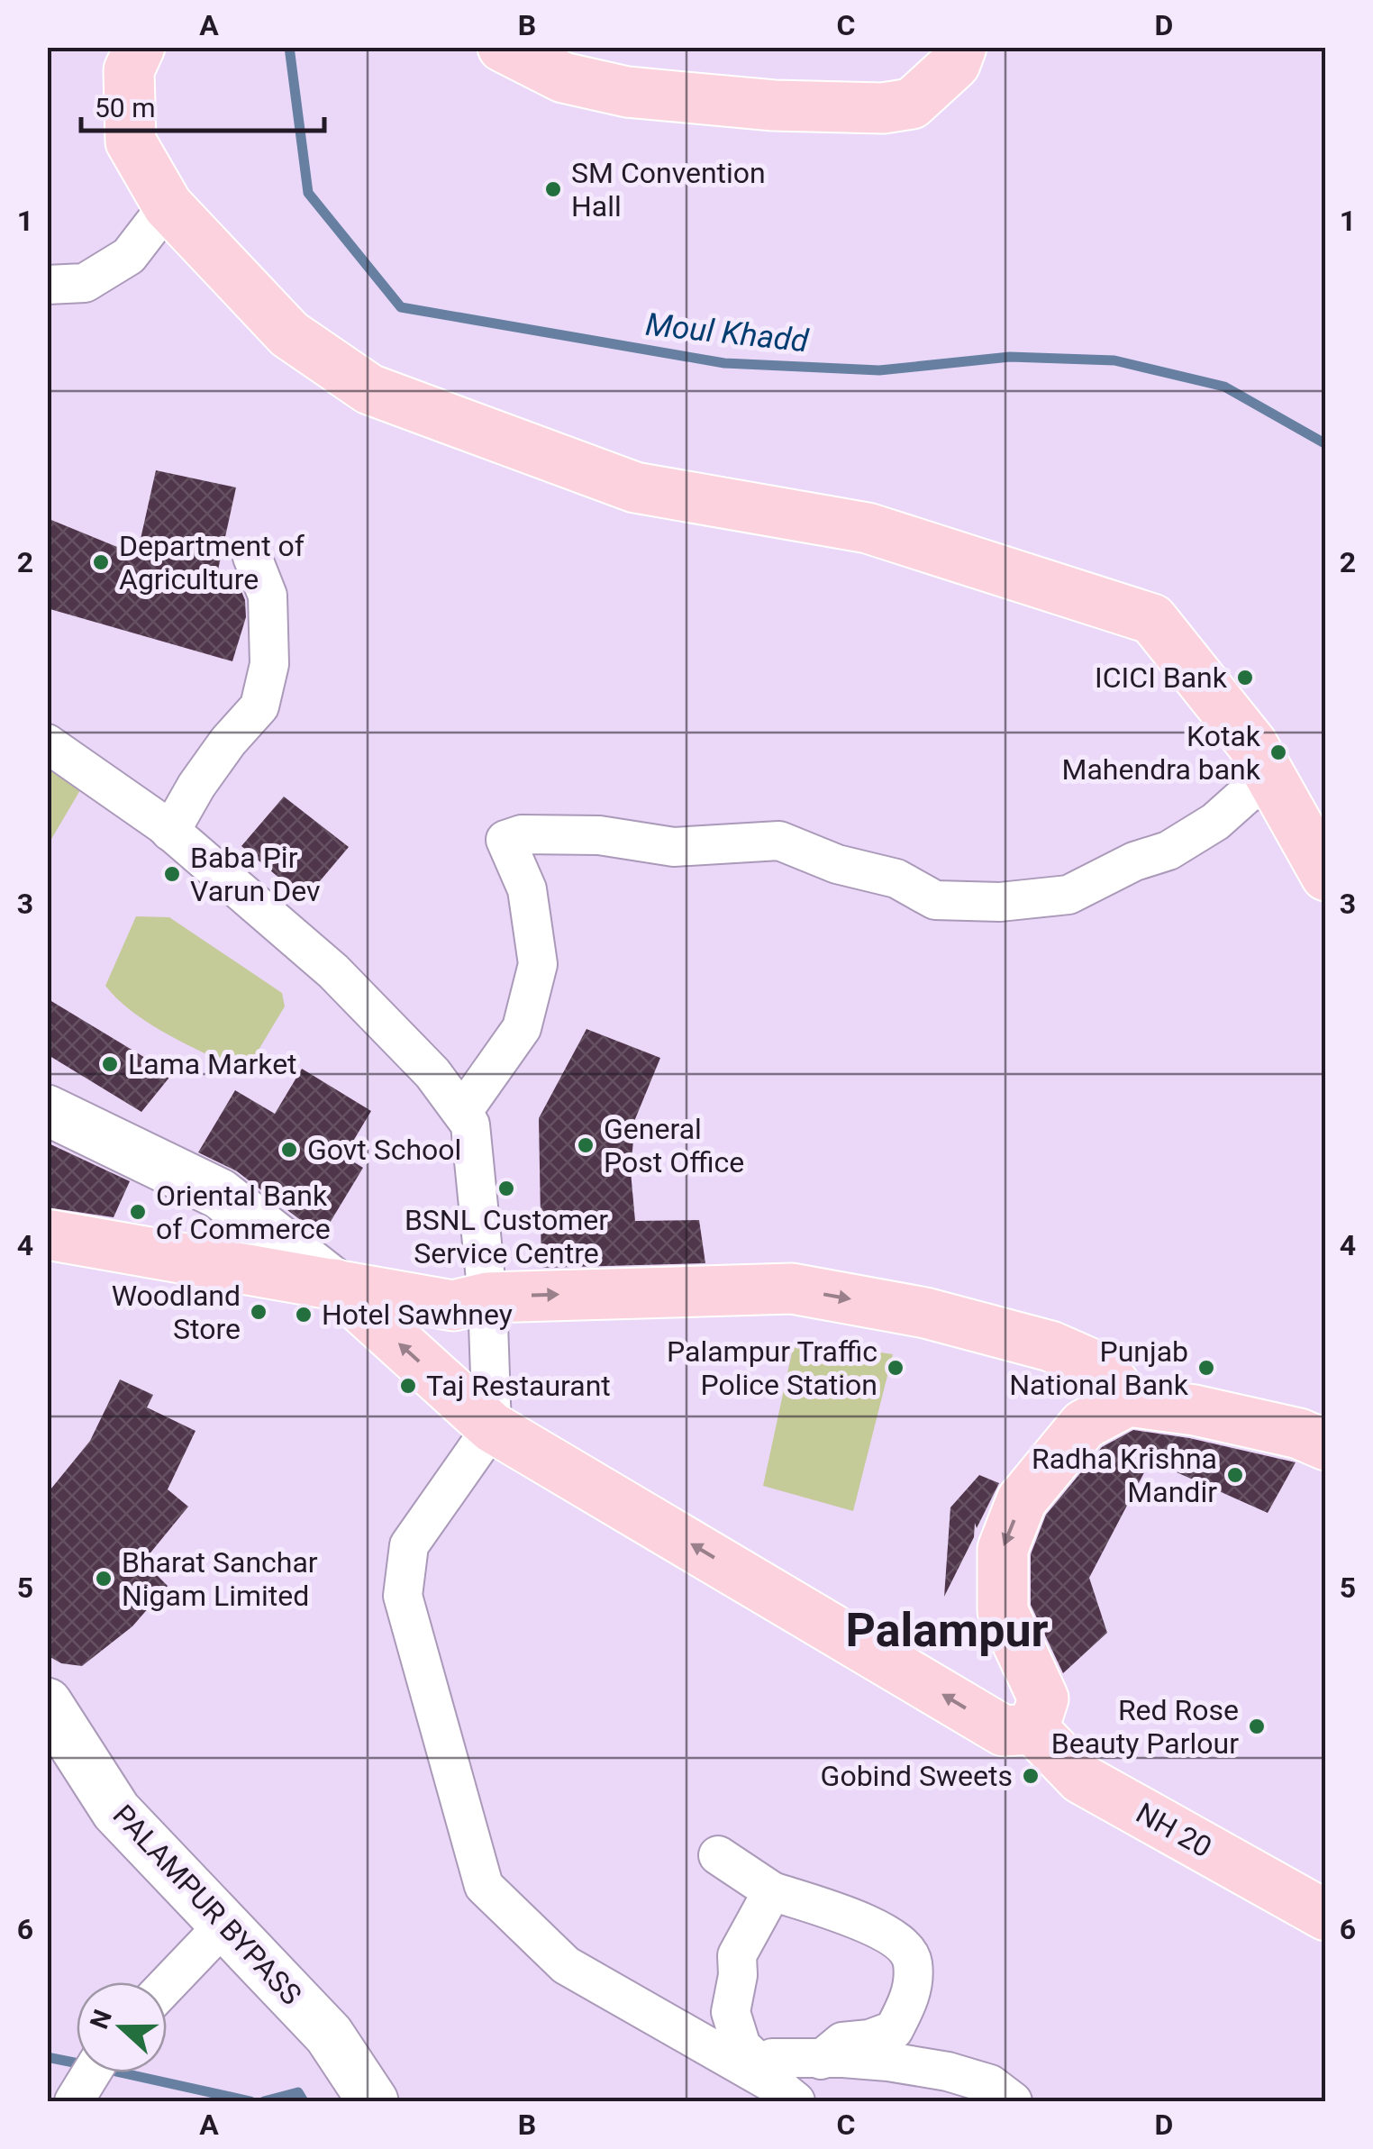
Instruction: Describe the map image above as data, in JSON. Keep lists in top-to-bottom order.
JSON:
{
  "streets": {
    "main road": ["NH 20"],
    "street": ["PALAMPUR BYPASS"]
  },
  "districts": ["Palampur"],
  "water": ["Moul Khadd"],
  "places": [
    "SM Convention Hall",
    "Department of Agriculture",
    "ICICI Bank",
    "Kotak Mahendra bank",
    "Baba Pir Varun Dev",
    "Lama Market",
    "General Post Office",
    "Govt School",
    "BSNL Customer Service Centre",
    "Oriental Bank of Commerce",
    "Woodland Store",
    "Hotel Sawhney",
    "Palampur Traffic Police Station",
    "Punjab National Bank",
    "Taj Restaurant",
    "Radha Krishna Mandir",
    "Bharat Sanchar Nigam Limited",
    "Red Rose Beauty Parlour",
    "Gobind Sweets"
  ],
  "scale_bar": "50 m",
  "north": "left",
  "grid": {
    "columns": [
      "A",
      "B",
      "C",
      "D"
    ],
    "rows": [
      "1",
      "2",
      "3",
      "4",
      "5",
      "6"
    ]
  }
}
